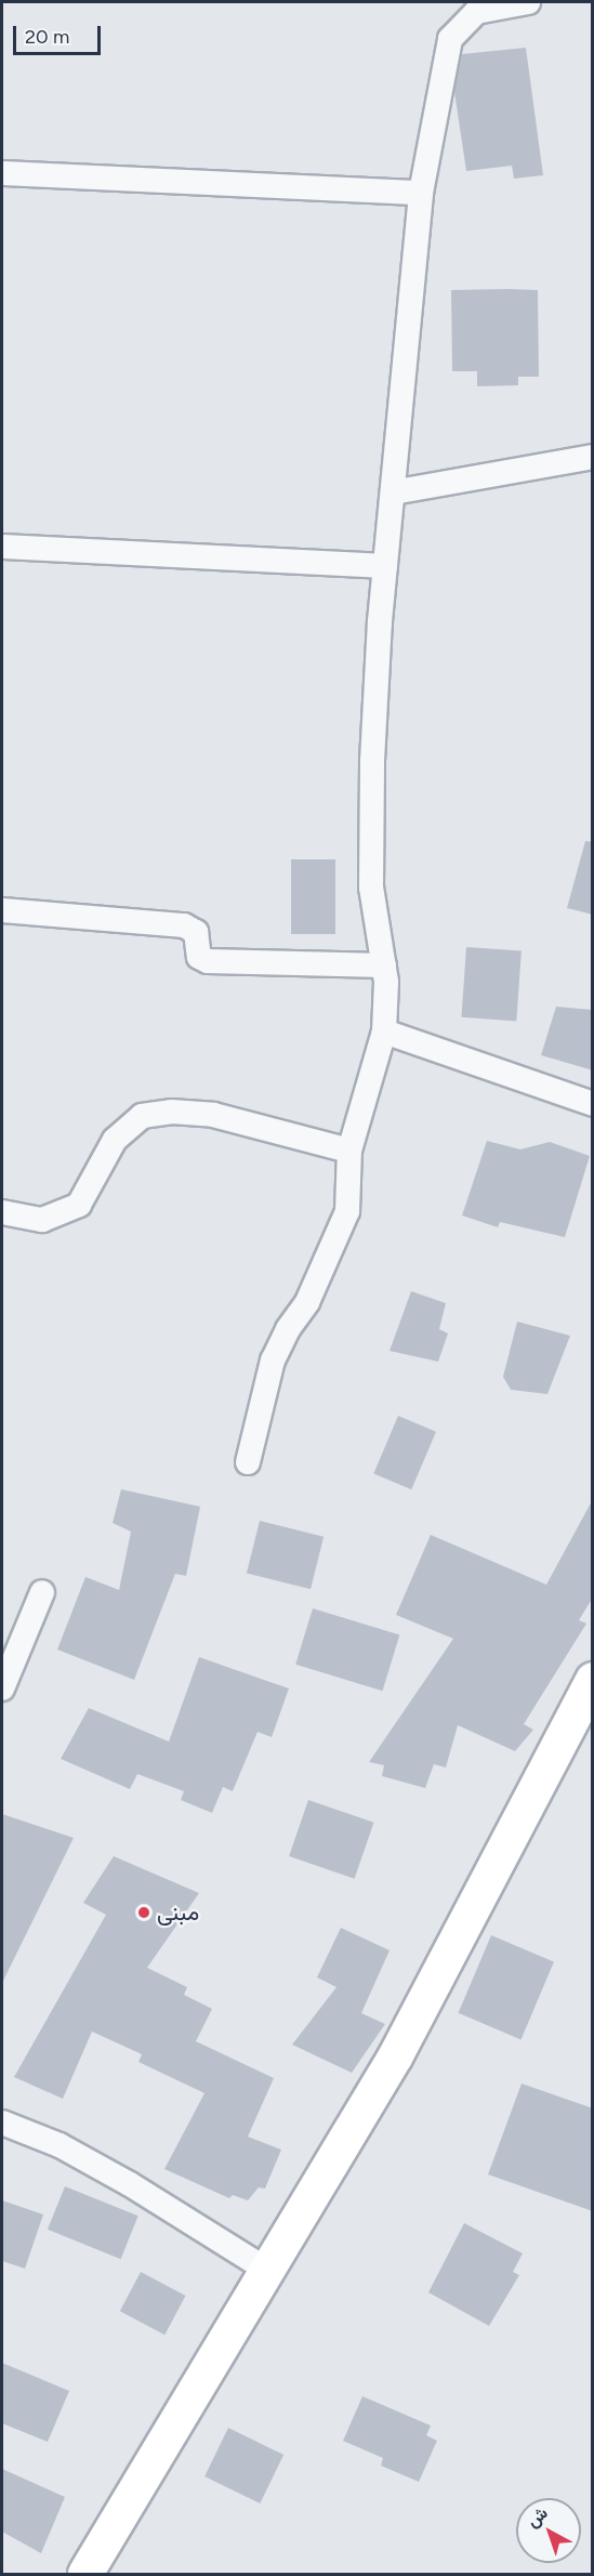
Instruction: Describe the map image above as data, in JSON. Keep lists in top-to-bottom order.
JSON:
{
  "places": ["مبنى"],
  "scale_bar": "20 m",
  "north": "top left"
}
